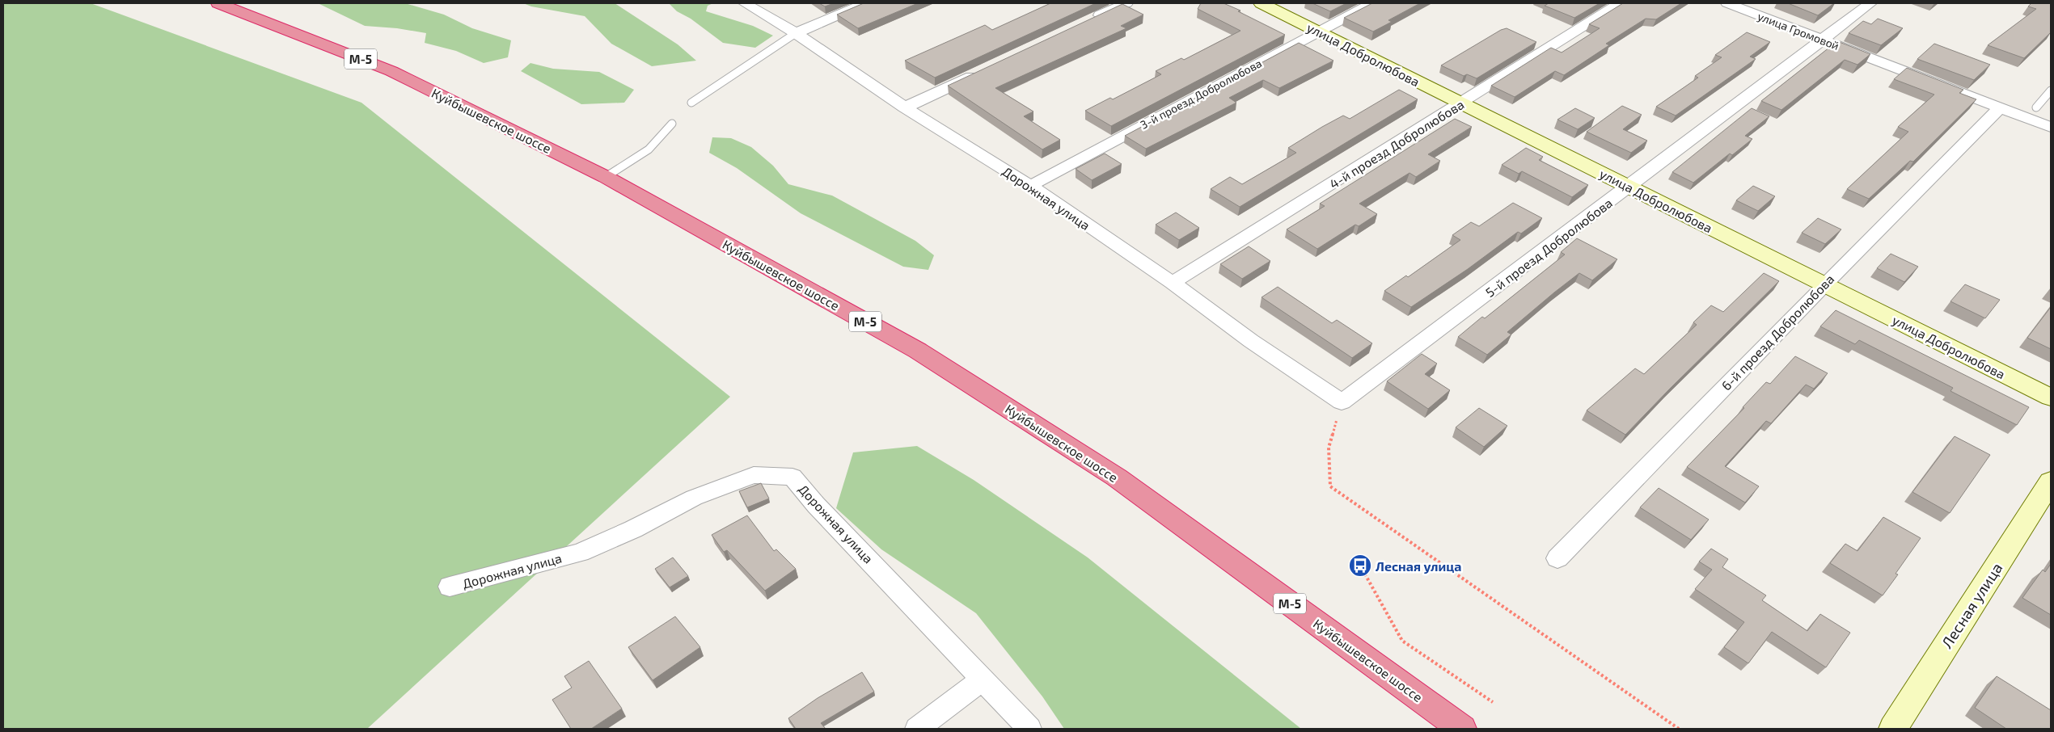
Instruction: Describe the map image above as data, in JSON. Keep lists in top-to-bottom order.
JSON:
{
  "streets": {
    "highway": ["М-5", "Куйбышевское шоссе"],
    "street": [
      "улица Громовой",
      "улица Добролюбова",
      "3-й проезд Добролюбова",
      "4-й проезд Добролюбова",
      "Дорожная улица",
      "5-й проезд Добролюбова",
      "6-й проезд Добролюбова",
      "Лесная улица"
    ]
  },
  "crossings": [
    ["улица Громовой", "5-й проезд Добролюбова"],
    ["улица Громовой", "6-й проезд Добролюбова"],
    ["улица Добролюбова", "3-й проезд Добролюбова"],
    ["улица Добролюбова", "4-й проезд Добролюбова"],
    ["улица Добролюбова", "5-й проезд Добролюбова"],
    ["улица Добролюбова", "6-й проезд Добролюбова"],
    ["3-й проезд Добролюбова", "Дорожная улица"],
    ["4-й проезд Добролюбова", "Дорожная улица"],
    ["Дорожная улица", "5-й проезд Добролюбова"]
  ],
  "places": {
    "bus stop": ["Лесная улица"]
  }
}
